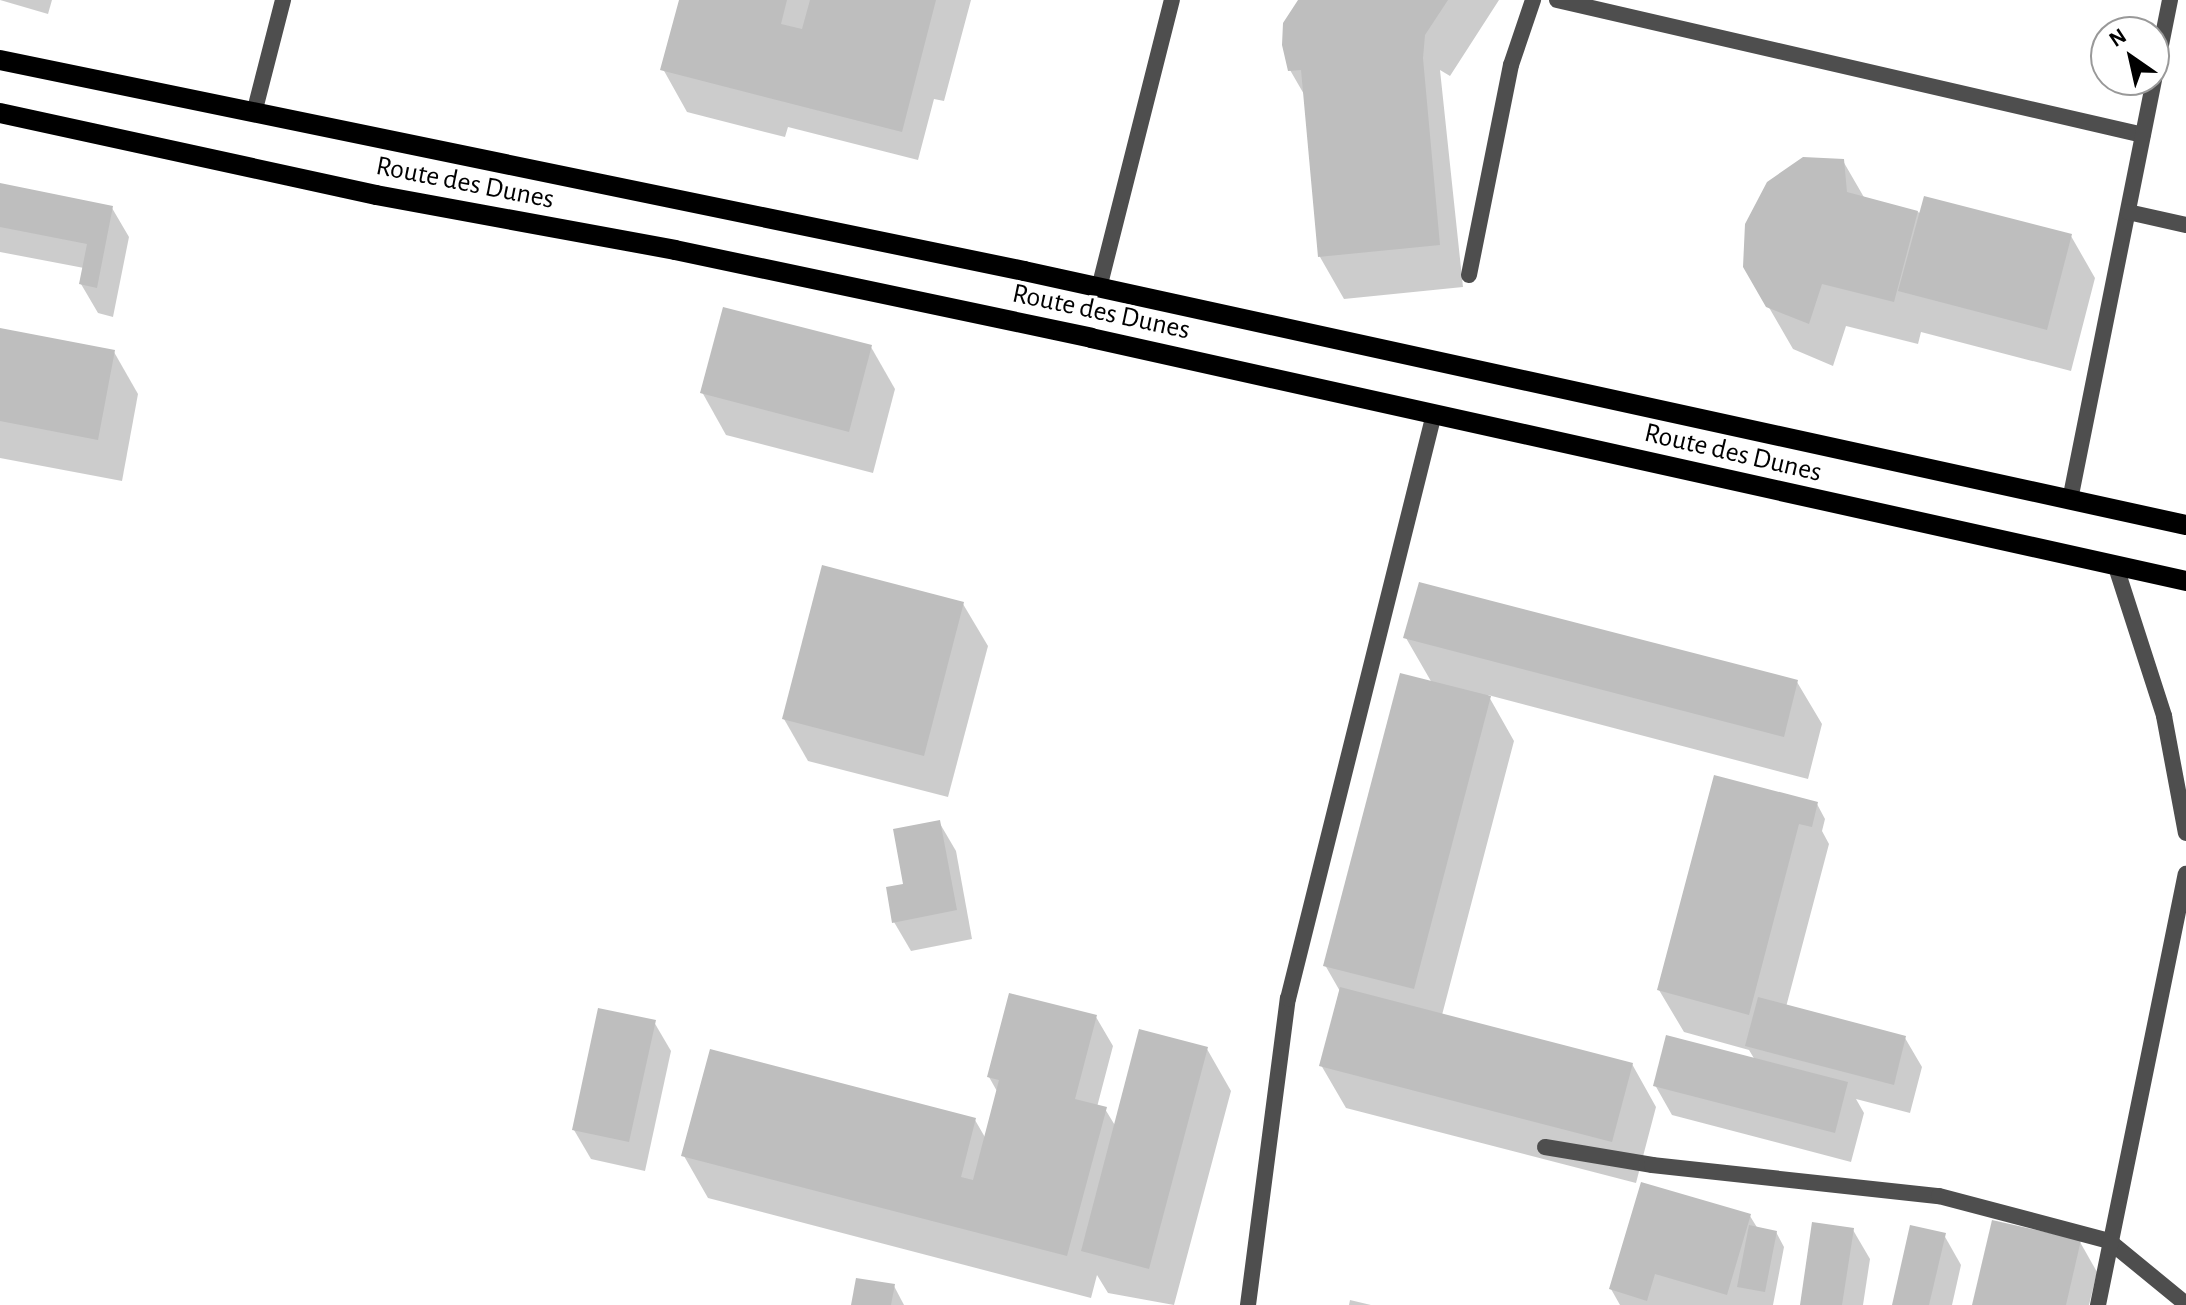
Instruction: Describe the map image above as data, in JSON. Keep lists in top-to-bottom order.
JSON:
{
  "streets": {
    "main road": ["Route des Dunes"]
  },
  "north": "top left"
}
